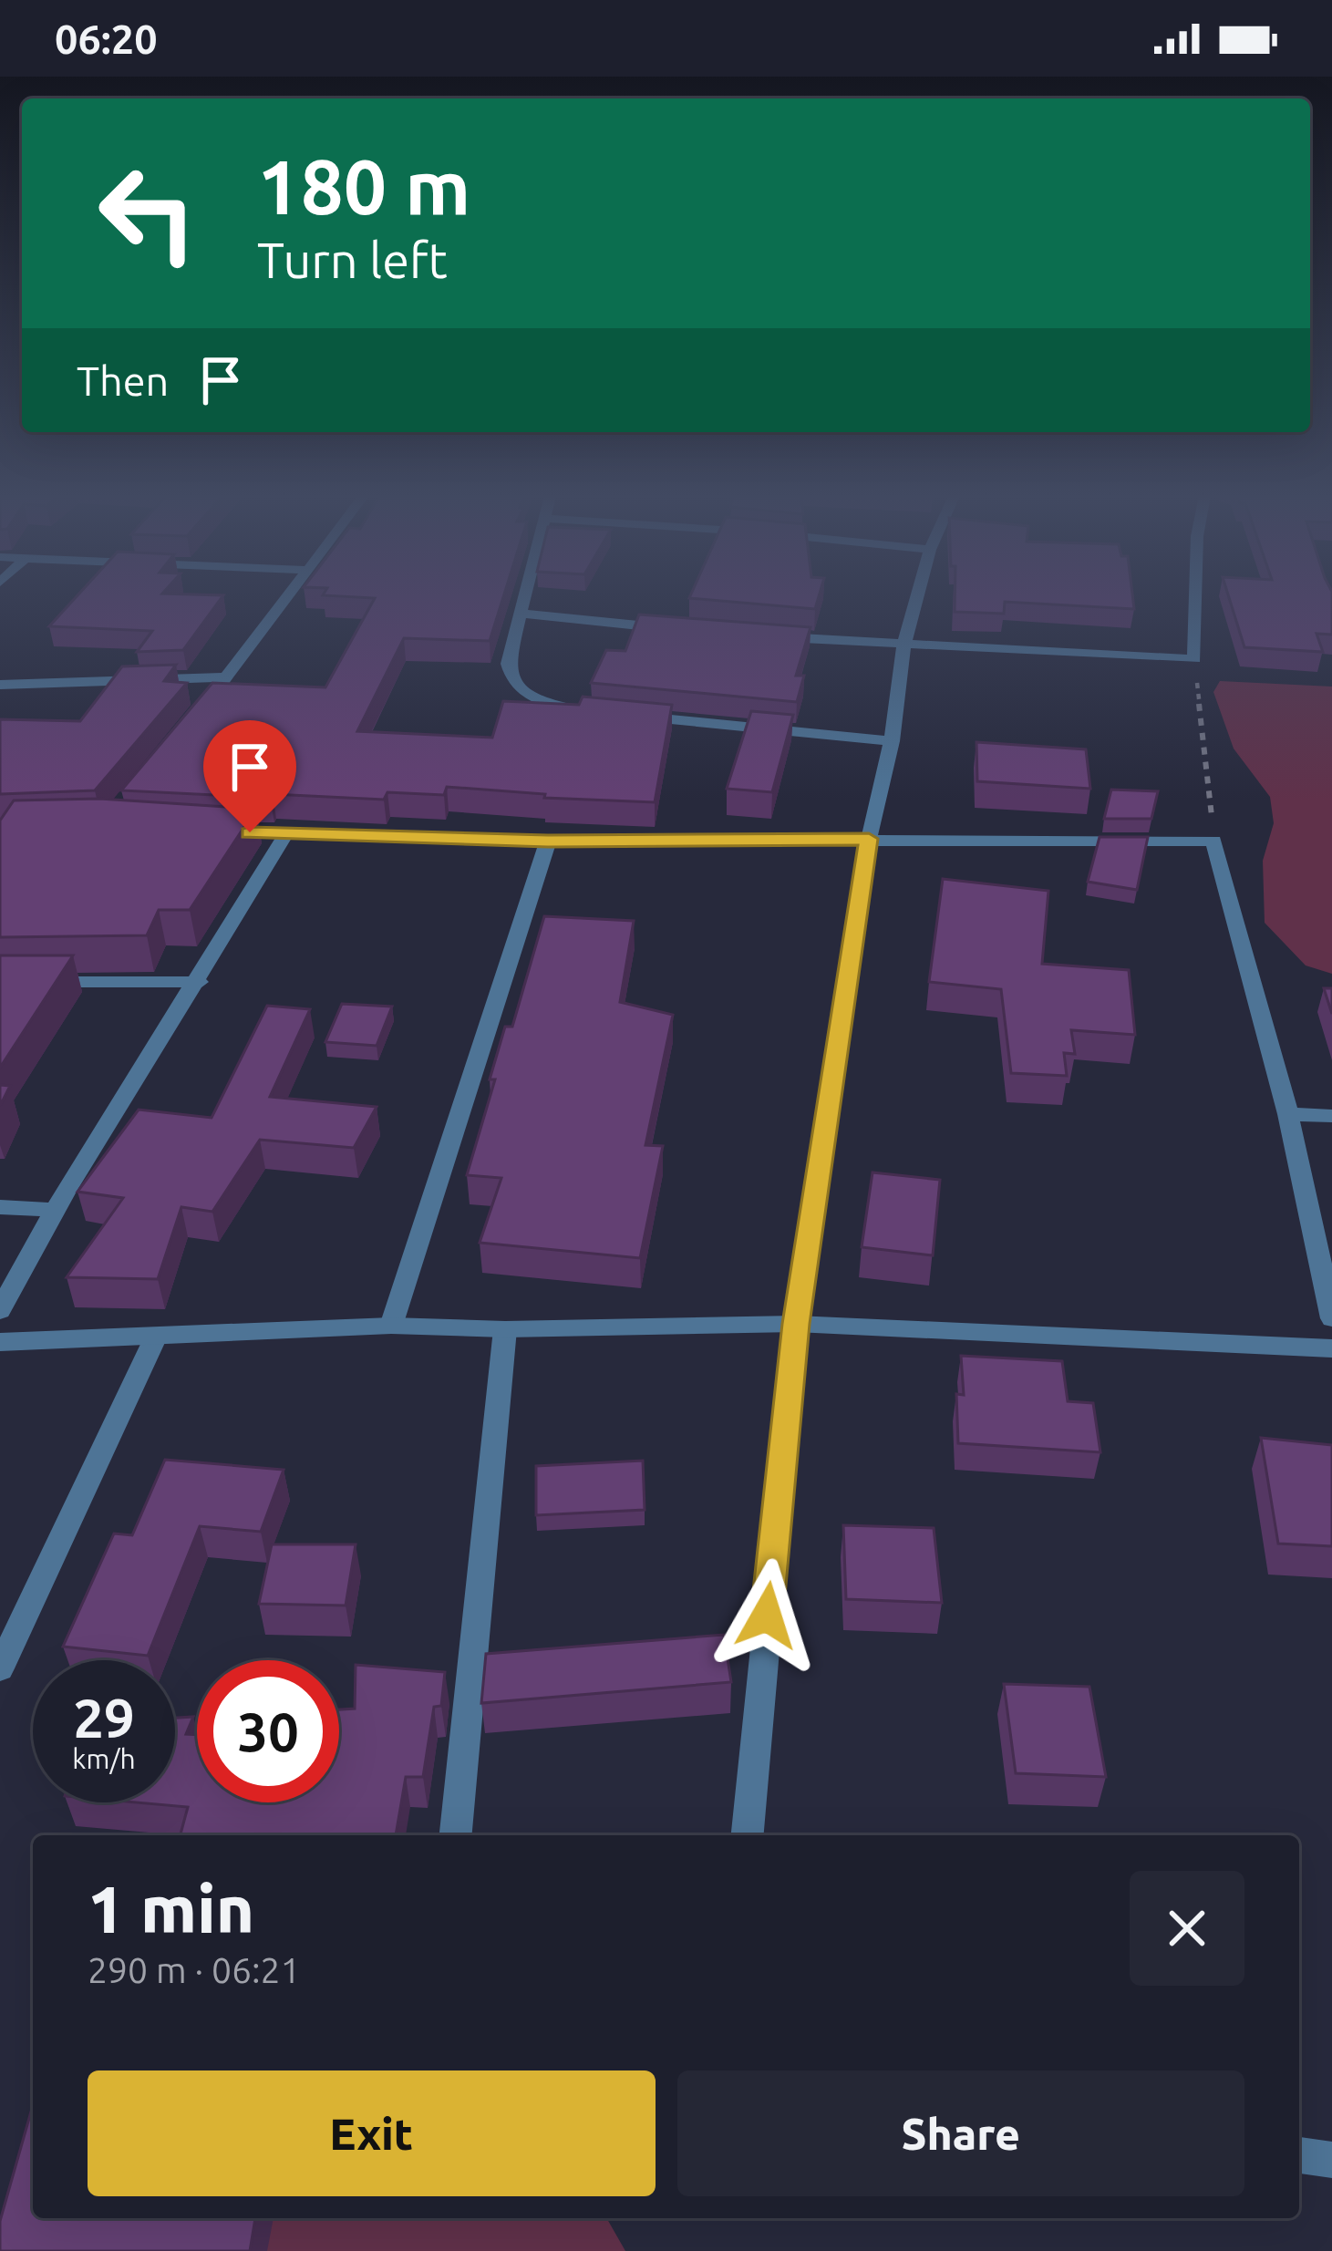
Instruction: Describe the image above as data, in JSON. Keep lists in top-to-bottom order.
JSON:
{
  "page": {
    "status": "06:20",
    "turn": ["180 m", "Turn left"],
    "then": "Then",
    "speed": "29 km/h",
    "limit": "30",
    "heading": ["1 min", "290 m · 06:21"],
    "buttons": ["Exit", "Share"]
  }
}
